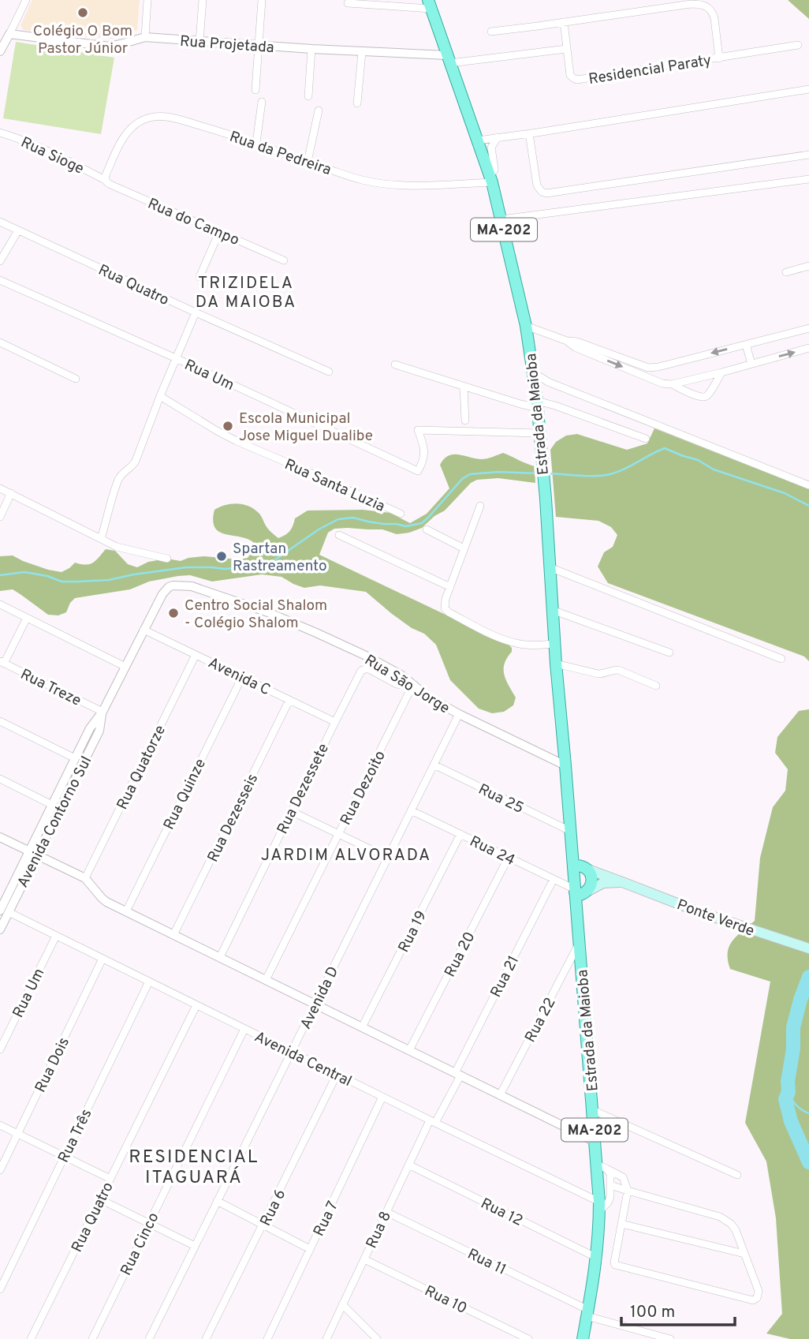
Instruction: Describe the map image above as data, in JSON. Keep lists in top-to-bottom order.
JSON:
{
  "streets": {
    "main road": ["MA-202", "Estrada da Maioba", "Ponte Verde"],
    "street": [
      "Rua Projetada",
      "Residencial Paraty",
      "Rua da Pedreira",
      "Rua Sioge",
      "Rua do Campo",
      "Rua Quatro",
      "Rua Um",
      "Rua Santa Luzia",
      "Avenida C",
      "Rua São Jorge",
      "Rua Treze",
      "Rua Quatorze",
      "Rua Dezoito",
      "Rua Dezessete",
      "Rua Quinze",
      "Rua 25",
      "Rua Dezesseis",
      "Avenida Contorno Sul",
      "Rua 24",
      "Rua 19",
      "Rua 20",
      "Rua 21",
      "Avenida D",
      "Rua 22",
      "Avenida Central",
      "Rua Dois",
      "Rua Três",
      "Rua 6",
      "Rua 12",
      "Rua 7",
      "Rua 8",
      "Rua Cinco",
      "Rua 11",
      "Rua 10"
    ]
  },
  "crossings": [
    ["Rua Projetada", "Estrada da Maioba"],
    ["Rua da Pedreira", "Rua Sioge"],
    ["Rua da Pedreira", "Rua do Campo"],
    ["Rua da Pedreira", "Estrada da Maioba"],
    ["Rua Sioge", "Rua do Campo"],
    ["MA-202", "Estrada da Maioba"],
    ["MA-202", "Rua 24"],
    ["MA-202", "Ponte Verde"],
    ["Rua Quatro", "Avenida Central"],
    ["Rua Um", "Estrada da Maioba"],
    ["Rua Um", "Avenida Central"],
    ["Estrada da Maioba", "Rua São Jorge"],
    ["Estrada da Maioba", "Rua 25"],
    ["Estrada da Maioba", "Rua 24"],
    ["Estrada da Maioba", "Ponte Verde"],
    ["Estrada da Maioba", "Rua 22"],
    ["Estrada da Maioba", "Avenida Central"],
    ["Estrada da Maioba", "Rua 12"],
    ["Estrada da Maioba", "Rua 11"],
    ["Avenida C", "Rua São Jorge"],
    ["Avenida C", "Rua Quatorze"],
    ["Avenida C", "Rua Dezessete"],
    ["Avenida C", "Rua Quinze"],
    ["Avenida C", "Rua Dezesseis"],
    ["Avenida C", "Avenida Contorno Sul"],
    ["Rua São Jorge", "Rua Dezoito"],
    ["Rua São Jorge", "Rua Dezessete"],
    ["Rua São Jorge", "Avenida Contorno Sul"],
    ["Rua São Jorge", "Avenida D"],
    ["Rua Treze", "Avenida Contorno Sul"],
    ["Rua Dezoito", "Rua Dezessete"],
    ["Rua 25", "Avenida D"],
    ["Avenida Contorno Sul", "Avenida Central"],
    ["Rua 24", "Ponte Verde"],
    ["Rua 24", "Rua 19"],
    ["Rua 24", "Rua 20"],
    ["Rua 24", "Rua 21"],
    ["Rua 24", "Avenida D"],
    ["Rua 21", "Rua 8"],
    ["Avenida D", "Avenida Central"],
    ["Avenida Central", "Rua Dois"],
    ["Avenida Central", "Rua Três"],
    ["Avenida Central", "Rua 6"],
    ["Avenida Central", "Rua 7"],
    ["Avenida Central", "Rua 8"],
    ["Avenida Central", "Rua Cinco"],
    ["Rua 12", "Rua 8"],
    ["Rua 8", "Rua 11"],
    ["Rua 8", "Rua 10"]
  ],
  "districts": ["TRIZIDELA DA MAIOBA", "JARDIM ALVORADA", "RESIDENCIAL ITAGUARÁ"],
  "places": [
    "Colégio O Bom Pastor Júnior",
    "Escola Municipal Jose Miguel Dualibe",
    "Spartan Rastreamento",
    "Centro Social Shalom - Colégio Shalom"
  ],
  "scale_bar": "100 m"
}
